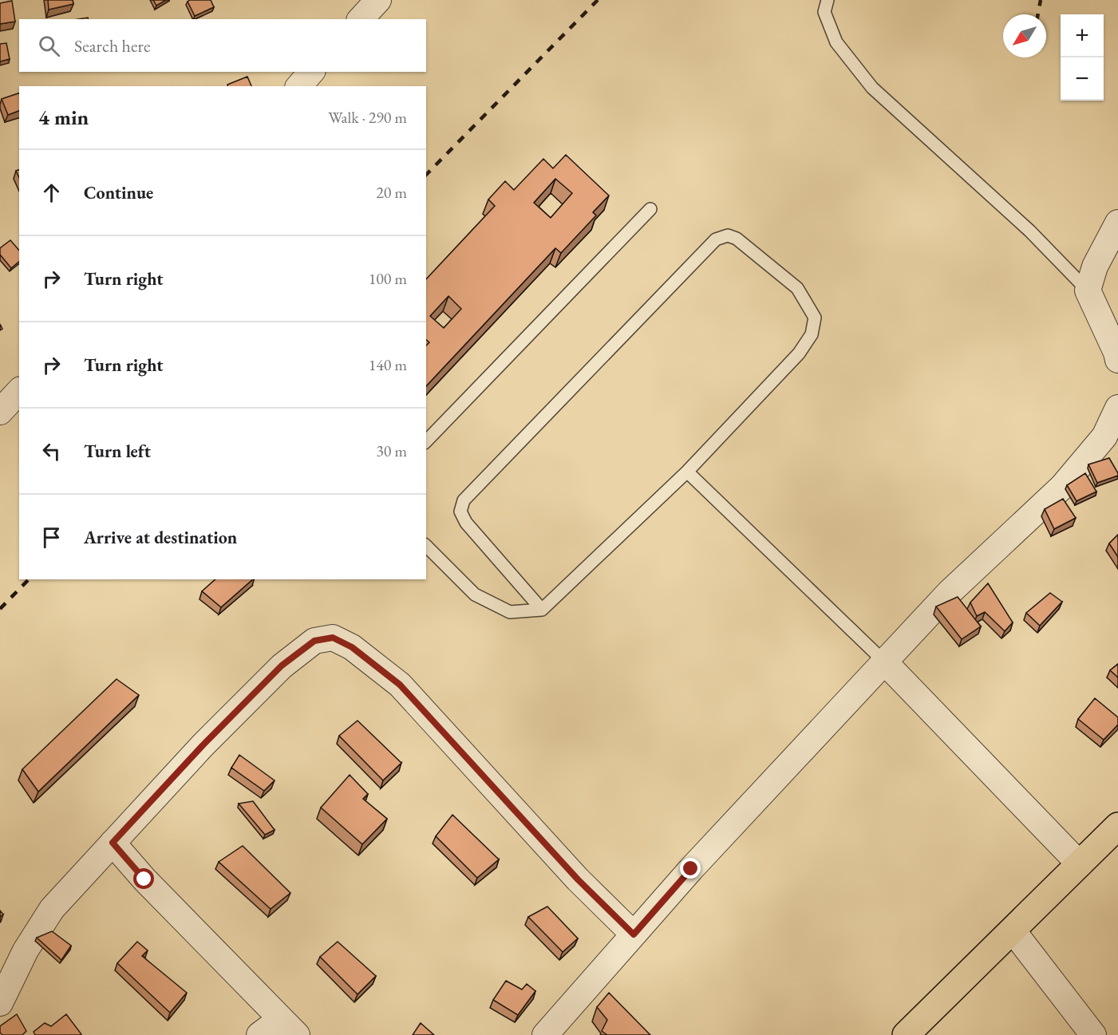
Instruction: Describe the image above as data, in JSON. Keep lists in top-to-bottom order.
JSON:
{
  "north": "bottom left",
  "page": {
    "map_buttons": ["+", "−"],
    "search": "Search here",
    "heading": ["4 min", "Walk · 290 m"],
    "list": [
      ["Continue", "20 m"],
      ["Turn right", "100 m"],
      ["Turn right", "140 m"],
      ["Turn left", "30 m"],
      "Arrive at destination"
    ]
  }
}
